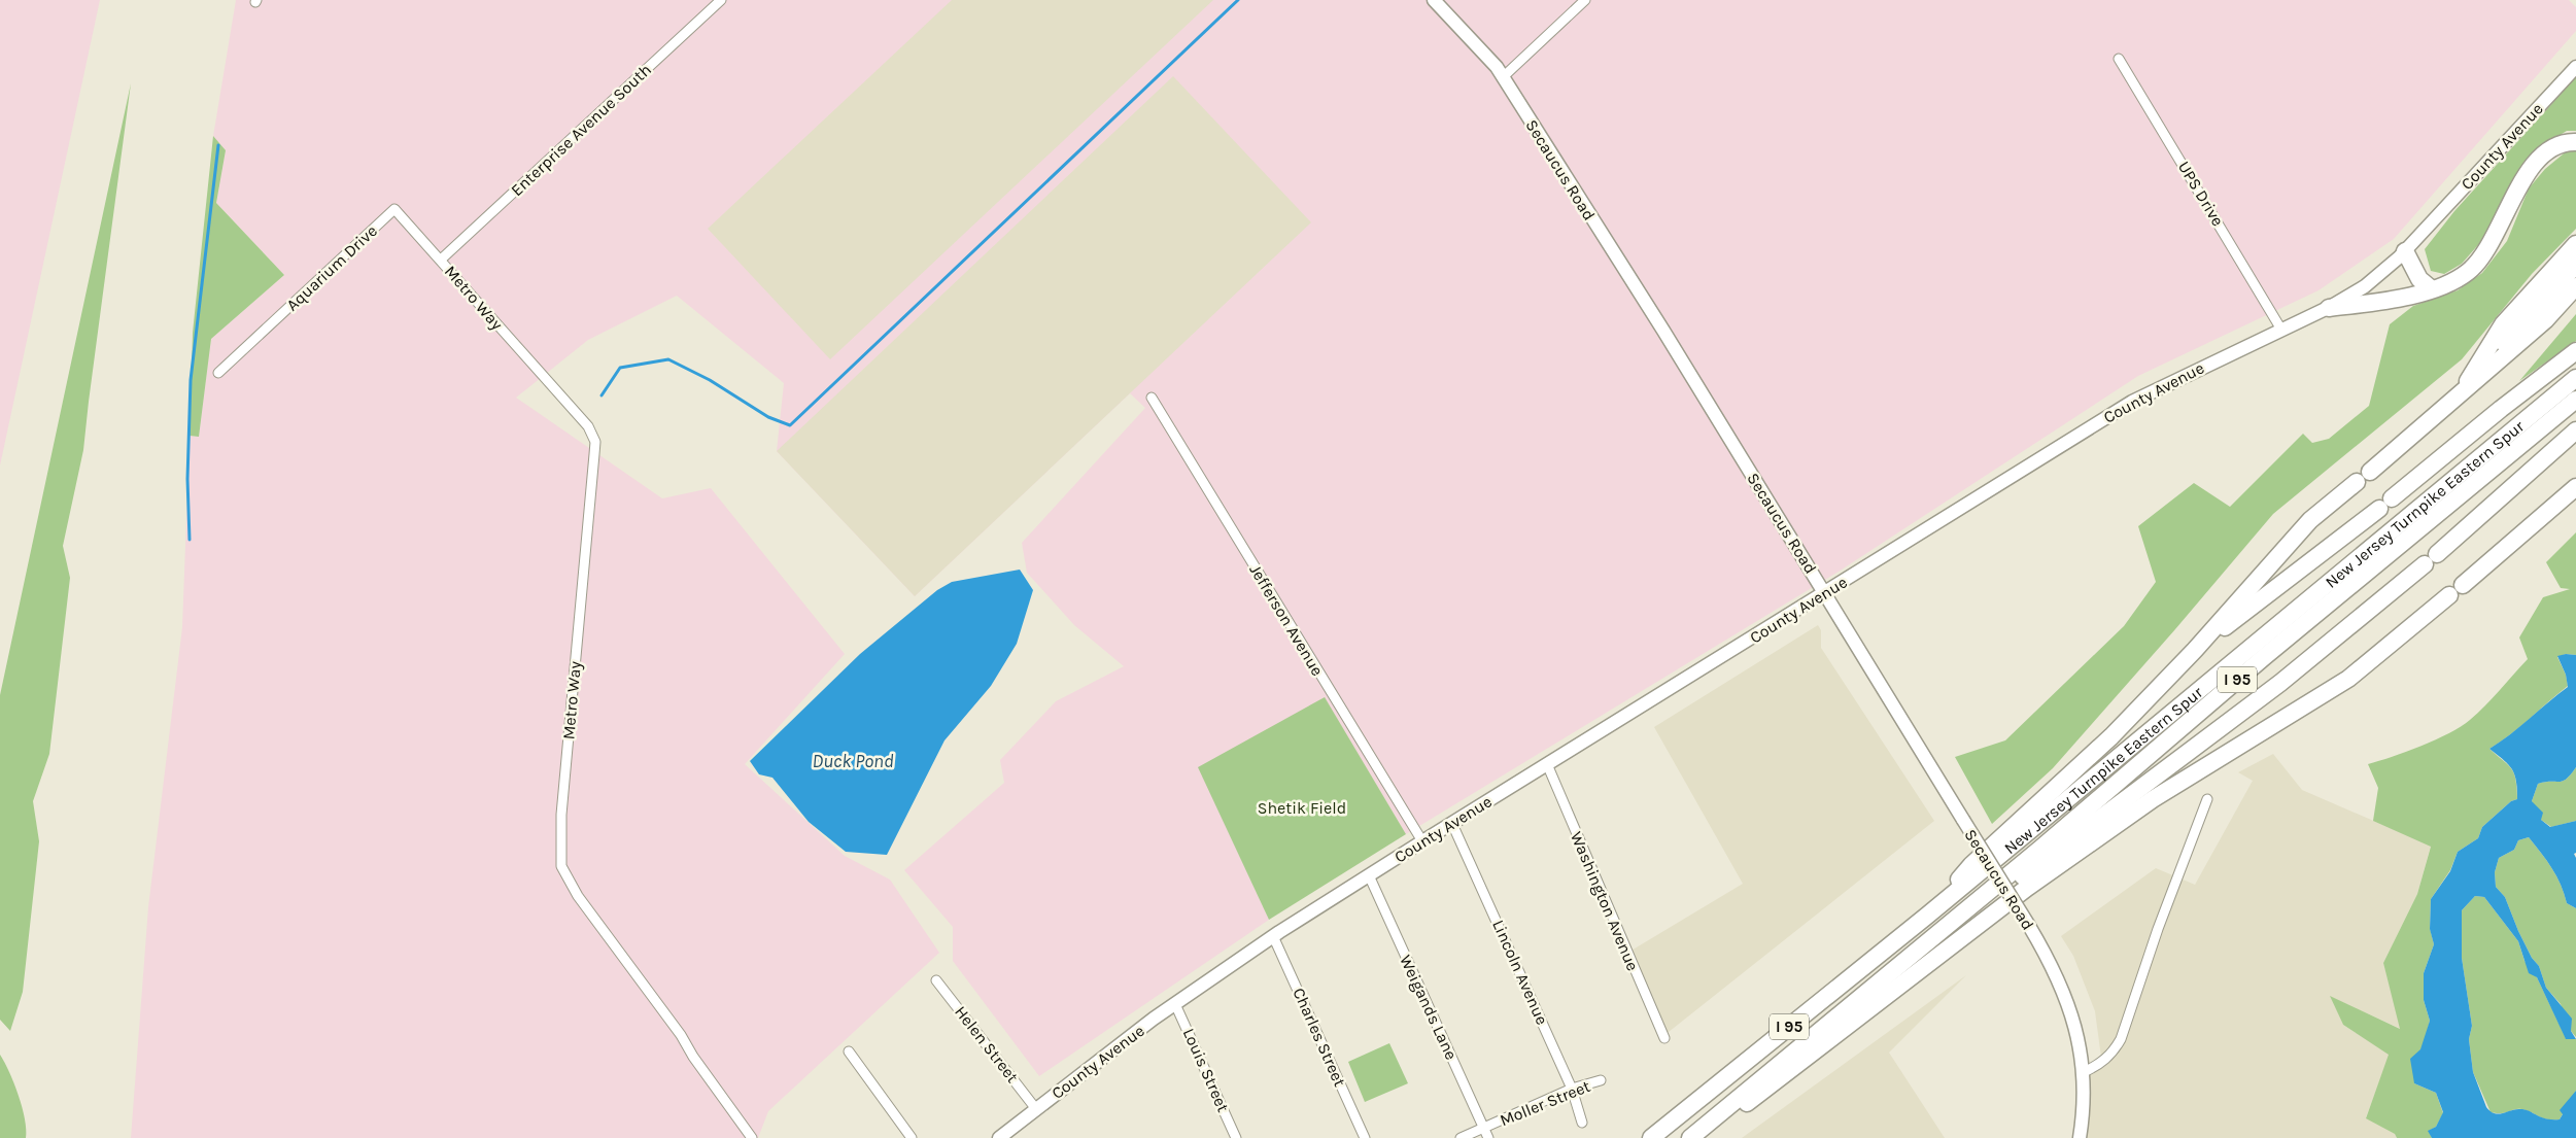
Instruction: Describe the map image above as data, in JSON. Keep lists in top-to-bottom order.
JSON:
{
  "streets": {
    "highway": ["New Jersey Turnpike Eastern Spur", "I 95"],
    "main road": ["County Avenue", "Secaucus Road"],
    "street": [
      "Enterprise Avenue South",
      "UPS Drive",
      "Aquarium Drive",
      "Metro Way",
      "Jefferson Avenue",
      "Washington Avenue",
      "Lincoln Avenue",
      "Weigands Lane",
      "Charles Street",
      "Helen Street",
      "Louis Street",
      "Moller Street"
    ]
  },
  "crossings": [
    ["Enterprise Avenue South", "Aquarium Drive"],
    ["Enterprise Avenue South", "Metro Way"],
    ["County Avenue", "Secaucus Road"],
    ["County Avenue", "UPS Drive"],
    ["County Avenue", "Jefferson Avenue"],
    ["County Avenue", "Washington Avenue"],
    ["County Avenue", "Lincoln Avenue"],
    ["County Avenue", "Weigands Lane"],
    ["County Avenue", "Charles Street"],
    ["County Avenue", "Helen Street"],
    ["County Avenue", "Louis Street"],
    ["Aquarium Drive", "Metro Way"],
    ["Lincoln Avenue", "Moller Street"],
    ["Weigands Lane", "Moller Street"]
  ],
  "water": ["Duck Pond"],
  "parks": ["Shetik Field"]
}
